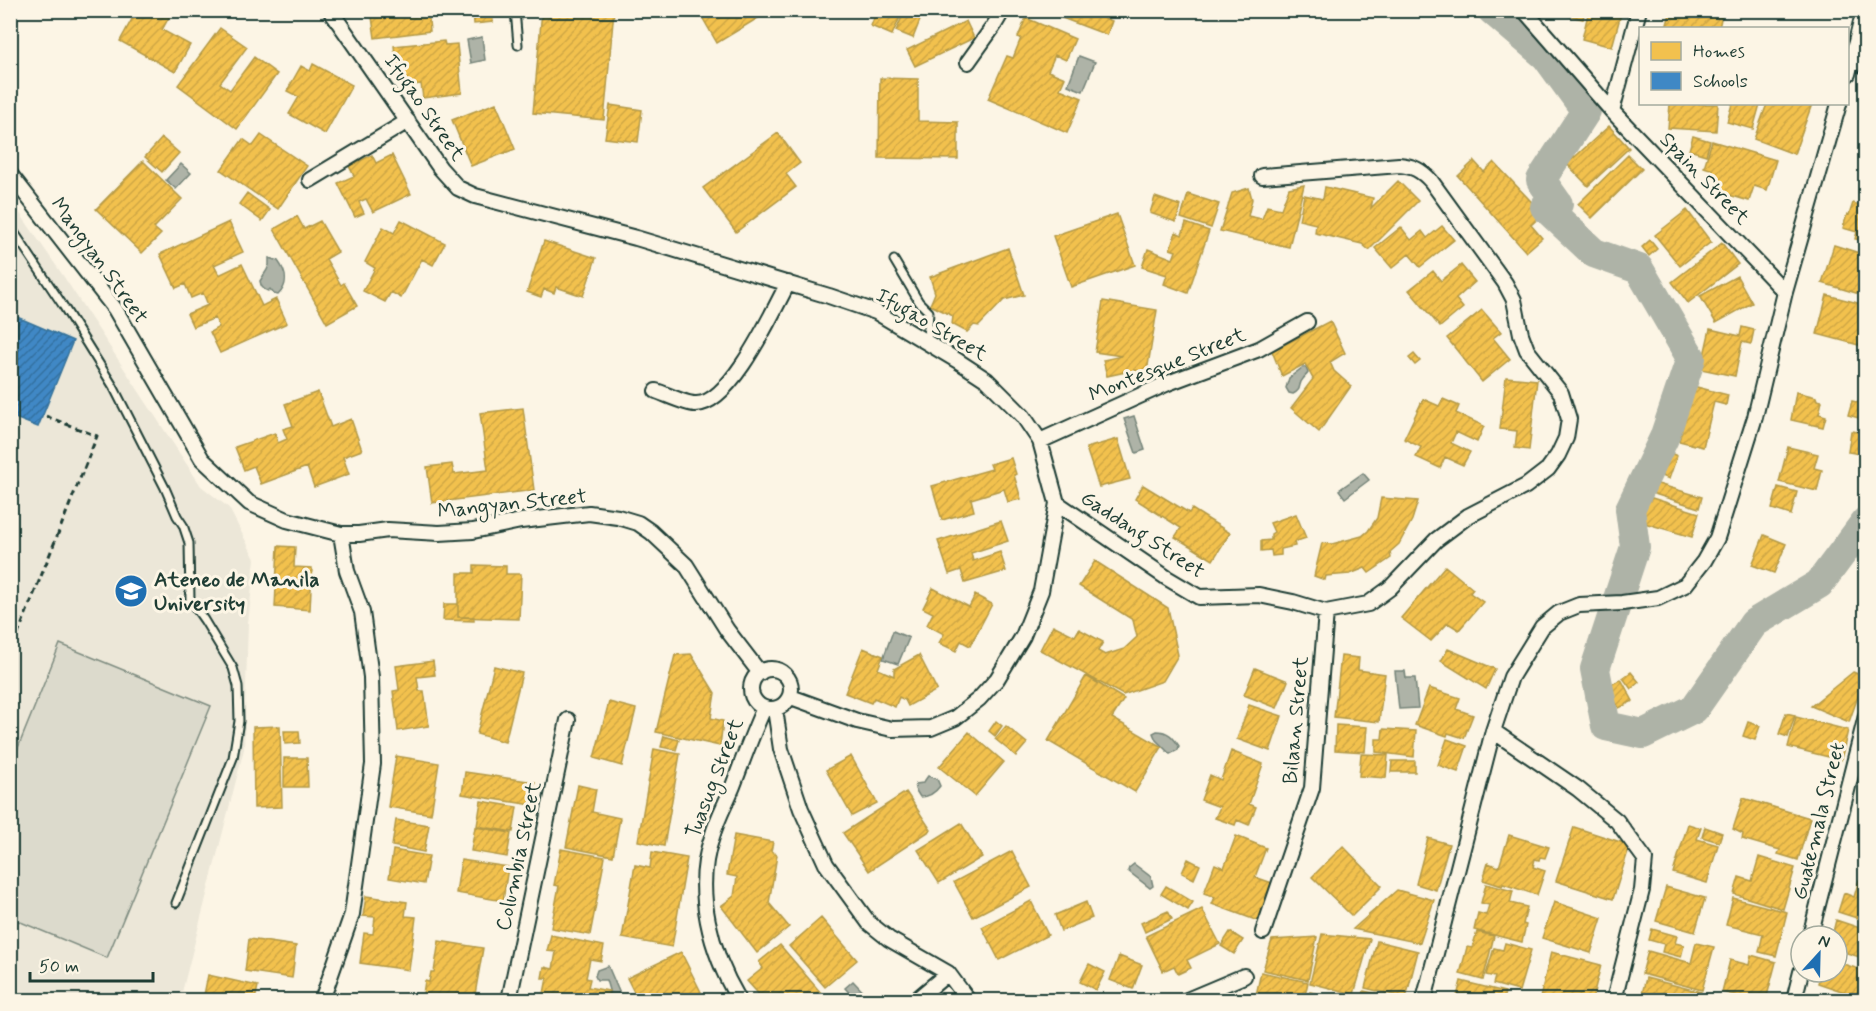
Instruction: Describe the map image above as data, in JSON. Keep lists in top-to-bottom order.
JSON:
{
  "streets": {
    "street": [
      "Ifugao Street",
      "Spain Street",
      "Mangyan Street",
      "Montesque Street",
      "Gaddang Street",
      "Bilaan Street",
      "Tuasug Street",
      "Guatemala Street",
      "Columbia Street"
    ]
  },
  "crossings": [
    ["Ifugao Street", "Mangyan Street"],
    ["Ifugao Street", "Montesque Street"],
    ["Ifugao Street", "Gaddang Street"],
    ["Ifugao Street", "Tuasug Street"],
    ["Mangyan Street", "Tuasug Street"],
    ["Gaddang Street", "Bilaan Street"]
  ],
  "places": {
    "school or university": ["Ateneo de Manila University"]
  },
  "legend": ["Homes", "Schools"],
  "scale_bar": "50 m",
  "north": "top"
}
